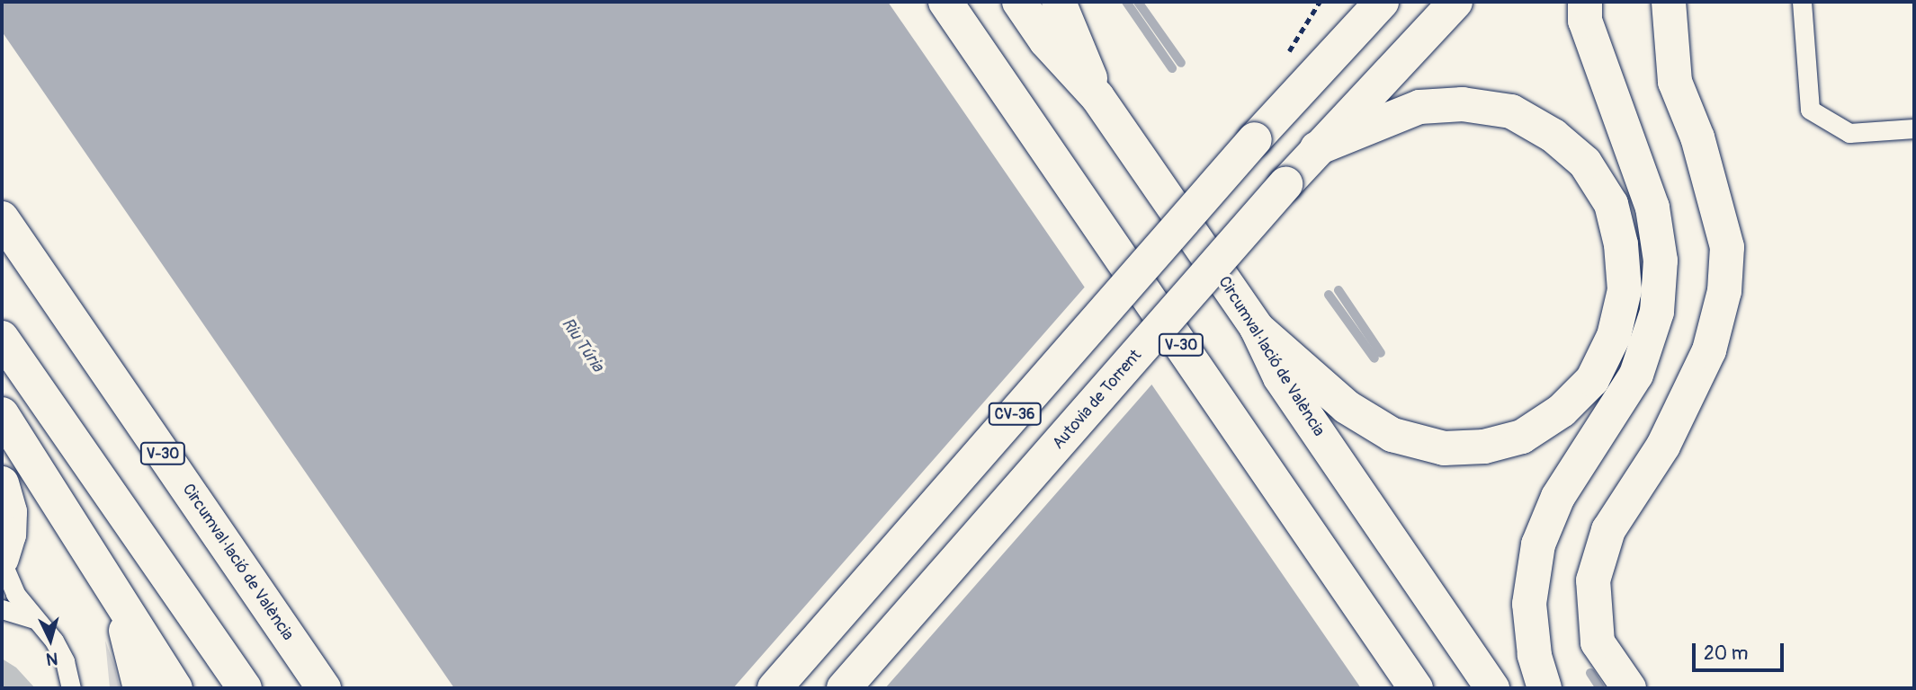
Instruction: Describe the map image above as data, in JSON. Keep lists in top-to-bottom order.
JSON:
{
  "streets": {
    "main road": [
      "V-30",
      "Circumval·lació de València",
      "Autovia de Torrent",
      "CV-36"
    ]
  },
  "water": ["Riu Túria"],
  "scale_bar": "20 m",
  "north": "bottom"
}
